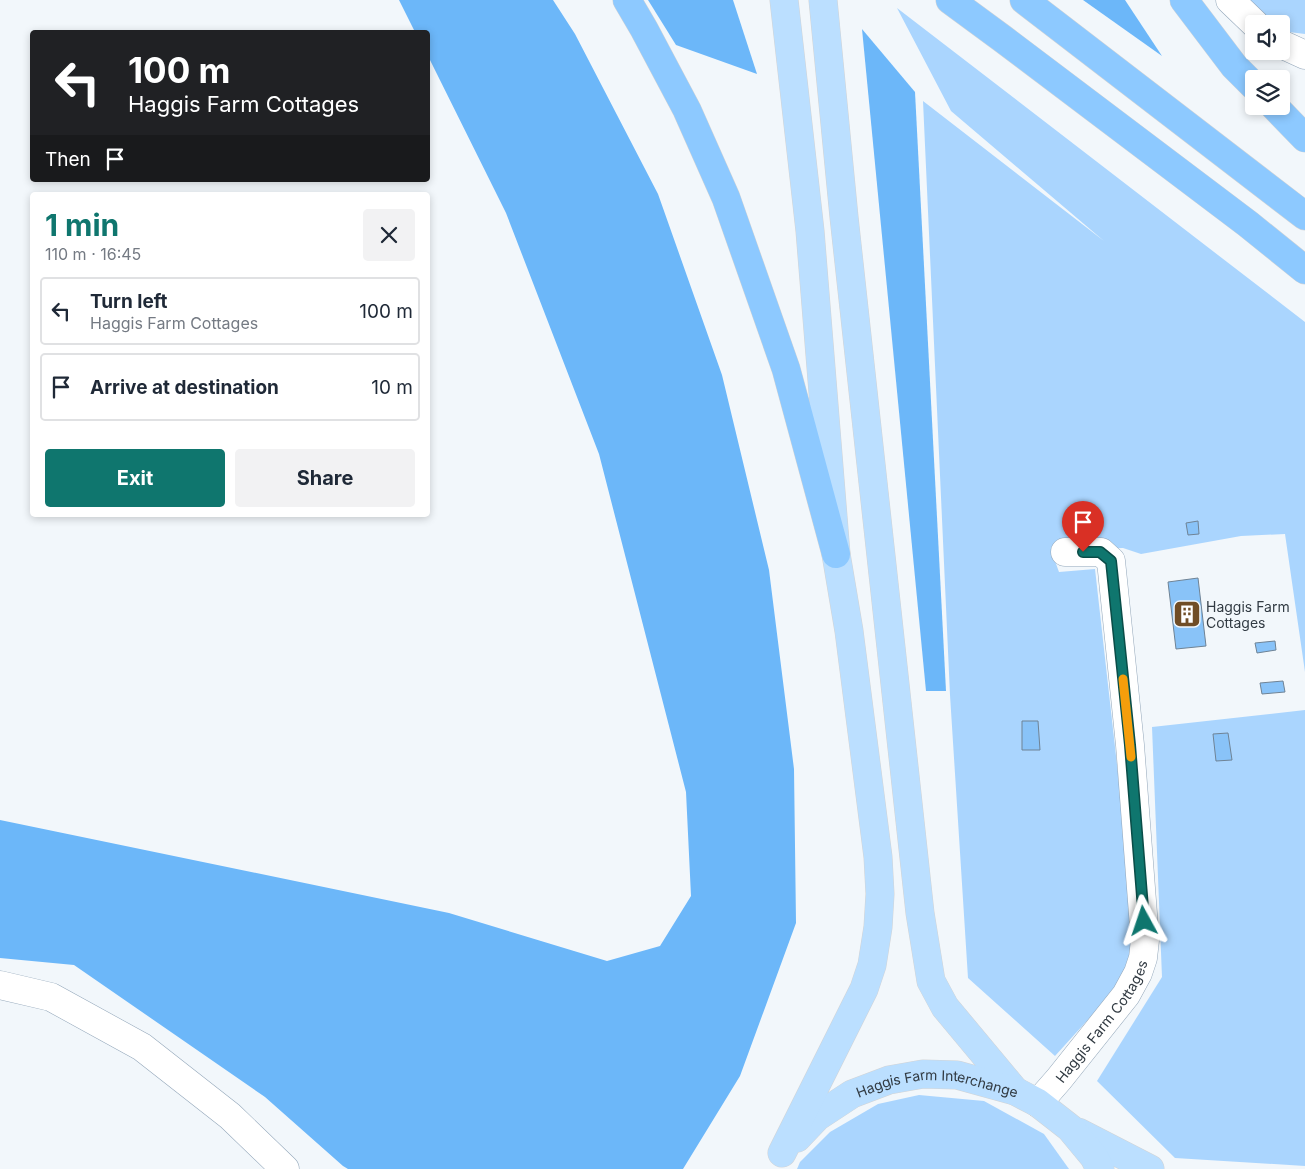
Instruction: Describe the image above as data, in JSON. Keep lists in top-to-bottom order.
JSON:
{
  "streets": {
    "main road": ["Haggis Farm Interchange"],
    "street": ["Haggis Farm Cottages"]
  },
  "crossings": [
    ["Haggis Farm Cottages", "Haggis Farm Interchange"]
  ],
  "places": {
    "building": ["Haggis Farm Cottages"]
  },
  "page": {
    "turn": ["100 m", "Haggis Farm Cottages"],
    "then": "Then",
    "heading": ["1 min", "110 m · 16:45"],
    "list": [
      {
        "name": "Turn left",
        "note": "Haggis Farm Cottages",
        "value": "100 m"
      },
      {
        "name": "Arrive at destination",
        "value": "10 m"
      }
    ],
    "buttons": ["Exit", "Share"]
  }
}
